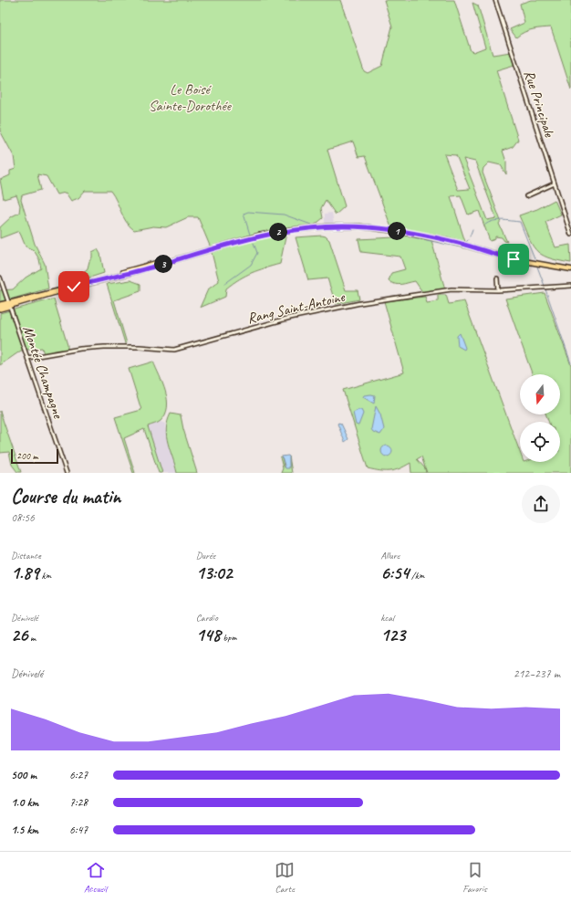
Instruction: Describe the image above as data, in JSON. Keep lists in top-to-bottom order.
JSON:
{
  "streets": {
    "street": ["Rue Principale", "Rang Saint-Antoine", "Montée Champagne"]
  },
  "crossings": [
    ["Rang Saint-Antoine", "Montée Champagne"]
  ],
  "parks": ["Le Boisé Sainte-Dorothée"],
  "scale_bar": "200 m",
  "north": "bottom",
  "page": {
    "pins": ["1", "2", "3"],
    "scale": "200 m",
    "heading": ["Course du matin", "08:56"],
    "stats": [
      ["Distance", "1.89 km"],
      ["Durée", "13:02"],
      ["Allure", "6:54 /km"],
      ["Dénivelé", "26 m"],
      ["Cardio", "148 bpm"],
      ["kcal", "123"]
    ],
    "chart": ["Dénivelé", "212–237 m"],
    "list": [
      {
        "name": "500 m",
        "note": "6:27"
      },
      {
        "name": "1.0 km",
        "note": "7:28"
      },
      {
        "name": "1.5 km",
        "note": "6:47"
      }
    ],
    "tabs": ["Accueil", "Carte", "Favoris"]
  }
}
